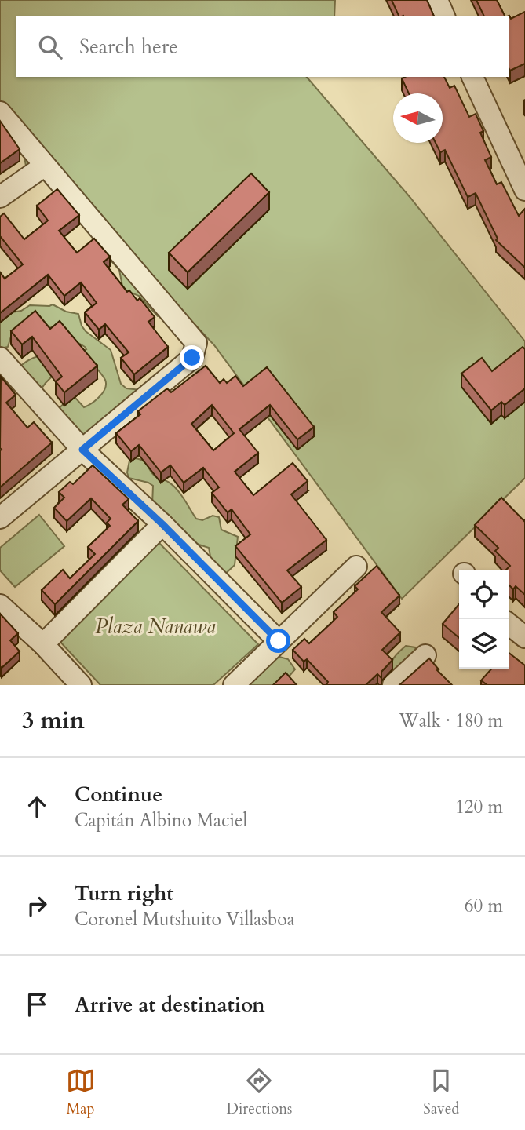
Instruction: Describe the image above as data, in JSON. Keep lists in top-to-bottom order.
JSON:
{
  "parks": ["Plaza Nanawa"],
  "north": "left",
  "page": {
    "search": "Search here",
    "heading": ["3 min", "Walk · 180 m"],
    "list": [
      ["Continue", "Capitán Albino Maciel", "120 m"],
      ["Turn right", "Coronel Mutshuito Villasboa", "60 m"],
      "Arrive at destination"
    ],
    "nav": ["Map", "Directions", "Saved"]
  }
}
